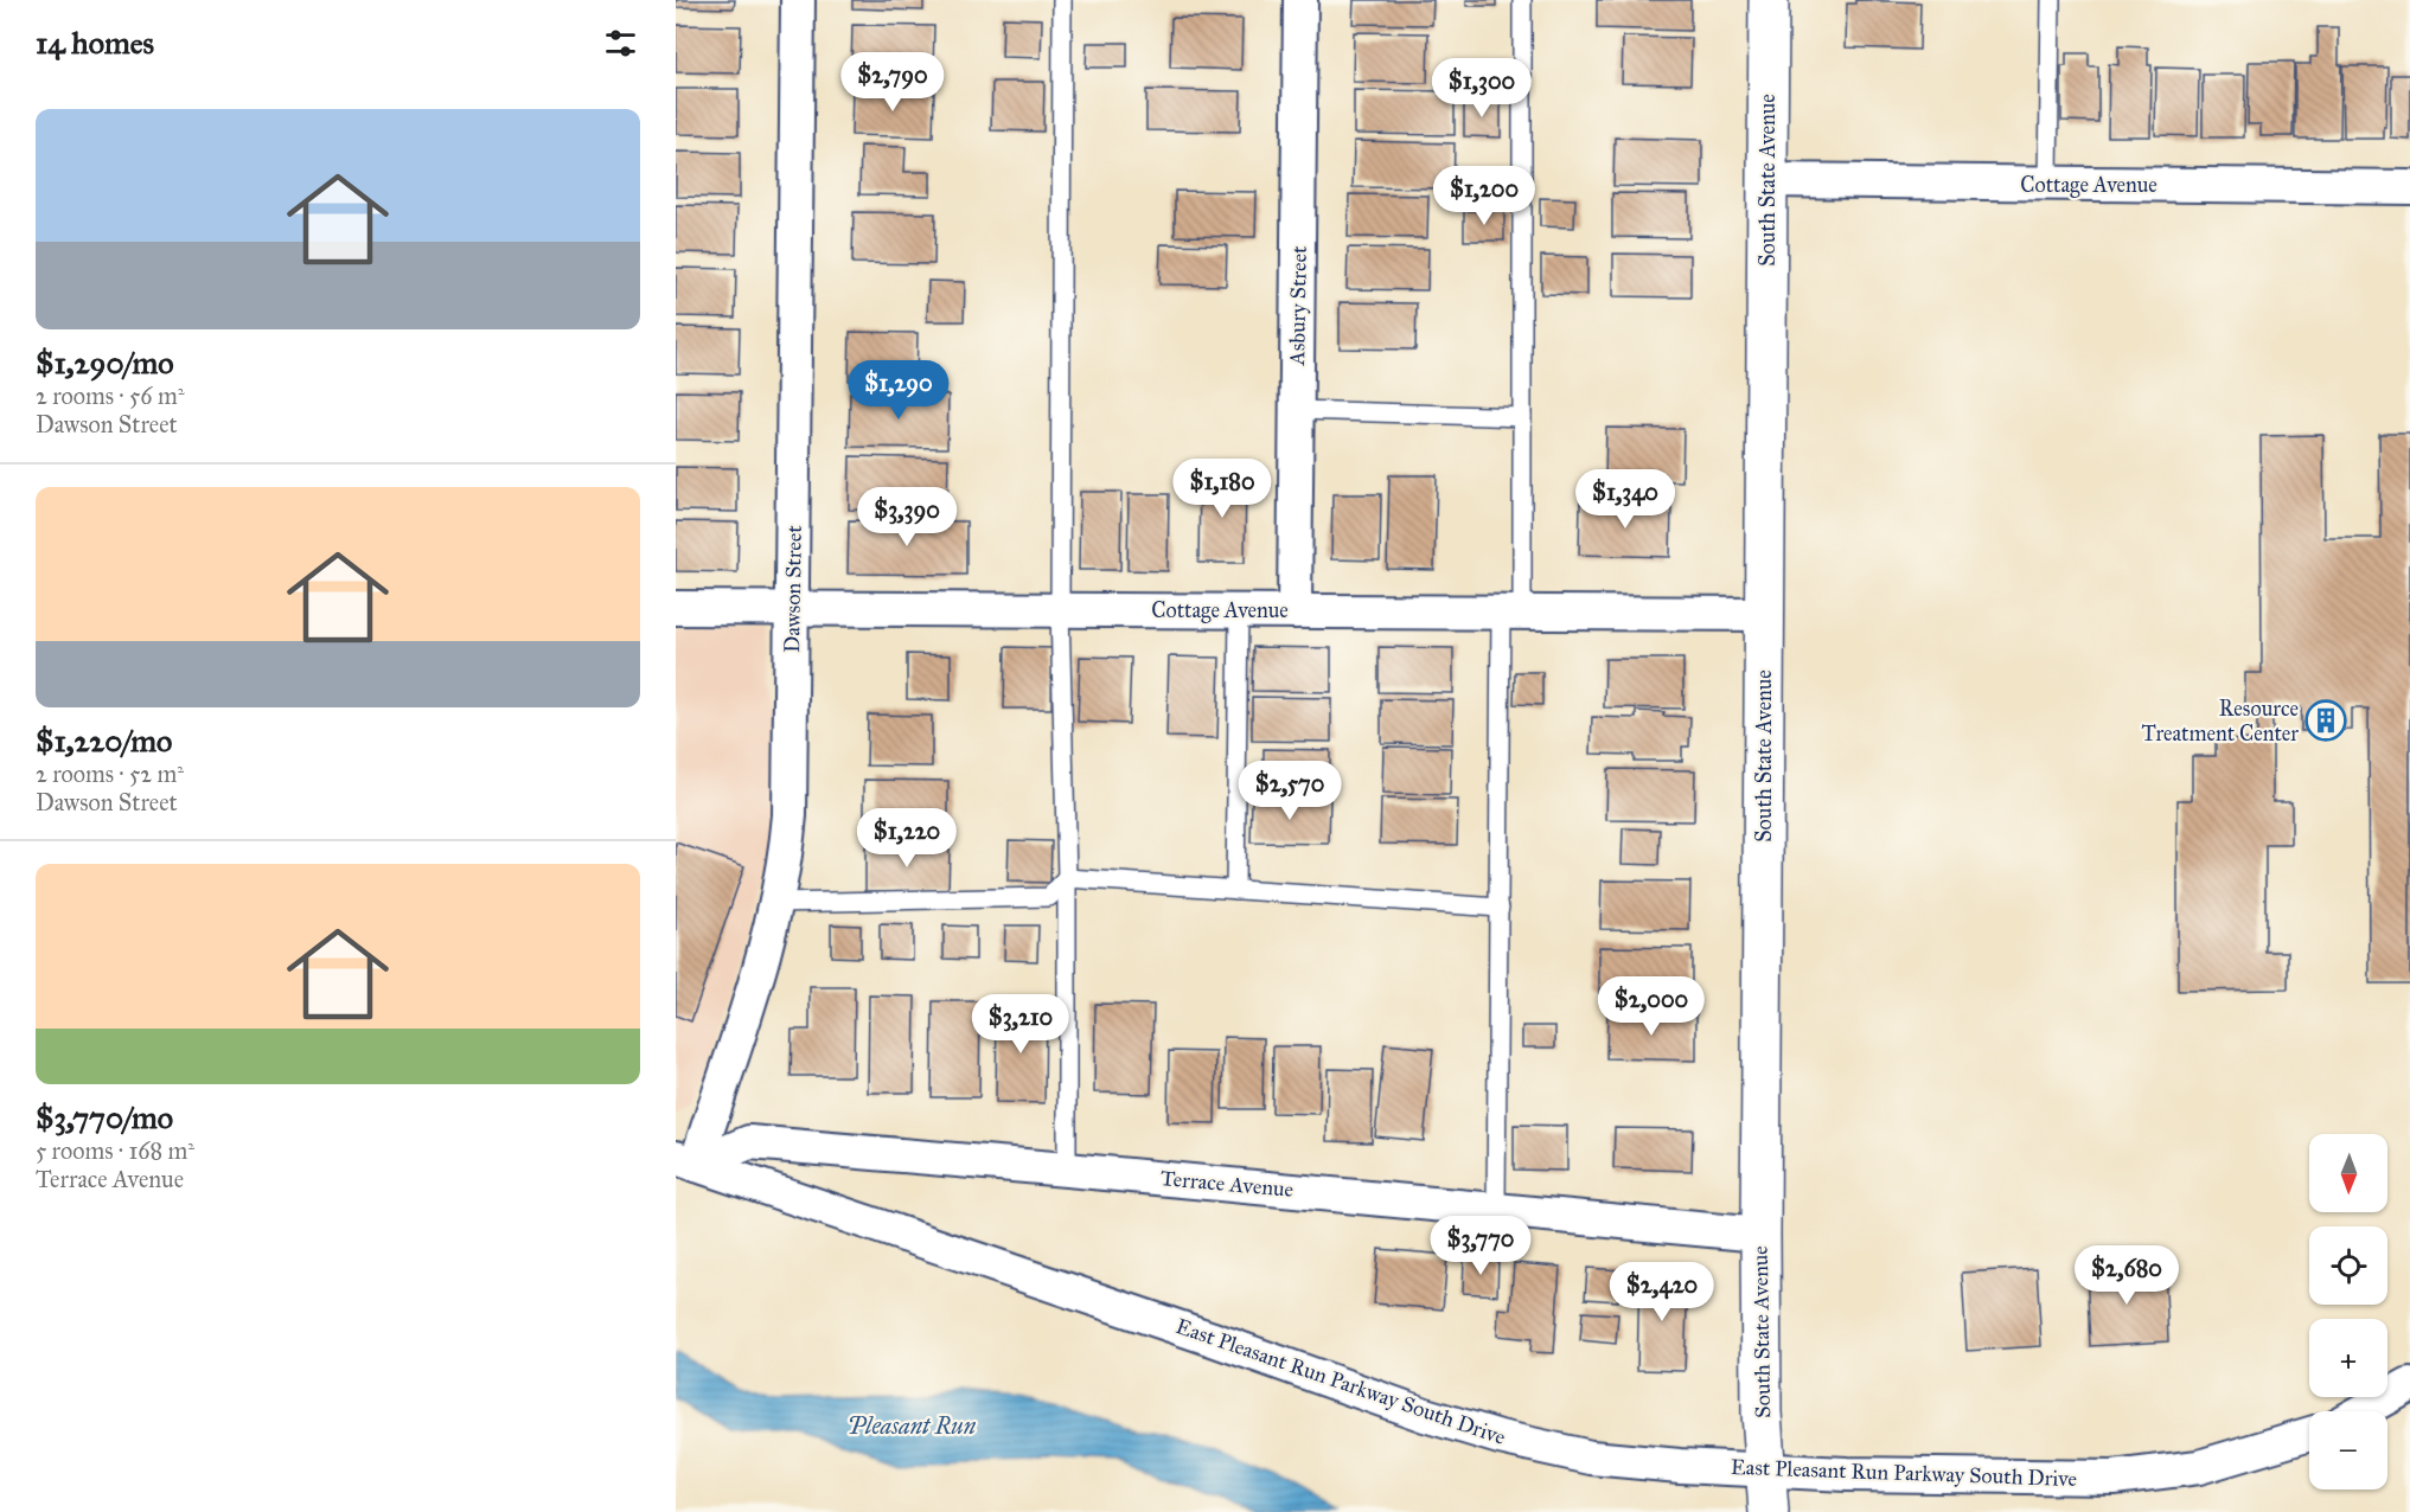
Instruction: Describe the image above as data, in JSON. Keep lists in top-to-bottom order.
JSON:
{
  "streets": {
    "street": [
      "South State Avenue",
      "Cottage Avenue",
      "Asbury Street",
      "Dawson Street",
      "Terrace Avenue",
      "East Pleasant Run Parkway South Drive"
    ]
  },
  "crossings": [
    ["South State Avenue", "Cottage Avenue"],
    ["South State Avenue", "Terrace Avenue"],
    ["South State Avenue", "East Pleasant Run Parkway South Drive"],
    ["Cottage Avenue", "Asbury Street"],
    ["Cottage Avenue", "Dawson Street"],
    ["Dawson Street", "Terrace Avenue"],
    ["Dawson Street", "East Pleasant Run Parkway South Drive"],
    ["Terrace Avenue", "East Pleasant Run Parkway South Drive"]
  ],
  "water": ["Pleasant Run"],
  "places": {
    "building": ["Resource Treatment Center"]
  },
  "north": "bottom",
  "page": {
    "heading": "14 homes",
    "price": [
      "$2,790",
      "$1,300",
      "$1,200",
      "$1,290",
      "$1,180",
      "$1,340",
      "$3,390",
      "$2,570",
      "$1,220",
      "$2,000",
      "$3,210",
      "$3,770",
      "$2,680",
      "$2,420"
    ],
    "list": [
      {
        "name": "$1,290/mo",
        "note": "2 rooms · 56 m² · Dawson Street"
      },
      {
        "name": "$1,220/mo",
        "note": "2 rooms · 52 m² · Dawson Street"
      },
      {
        "name": "$3,770/mo",
        "note": "5 rooms · 168 m² · Terrace Avenue"
      }
    ],
    "map_buttons": ["+", "−"]
  }
}
